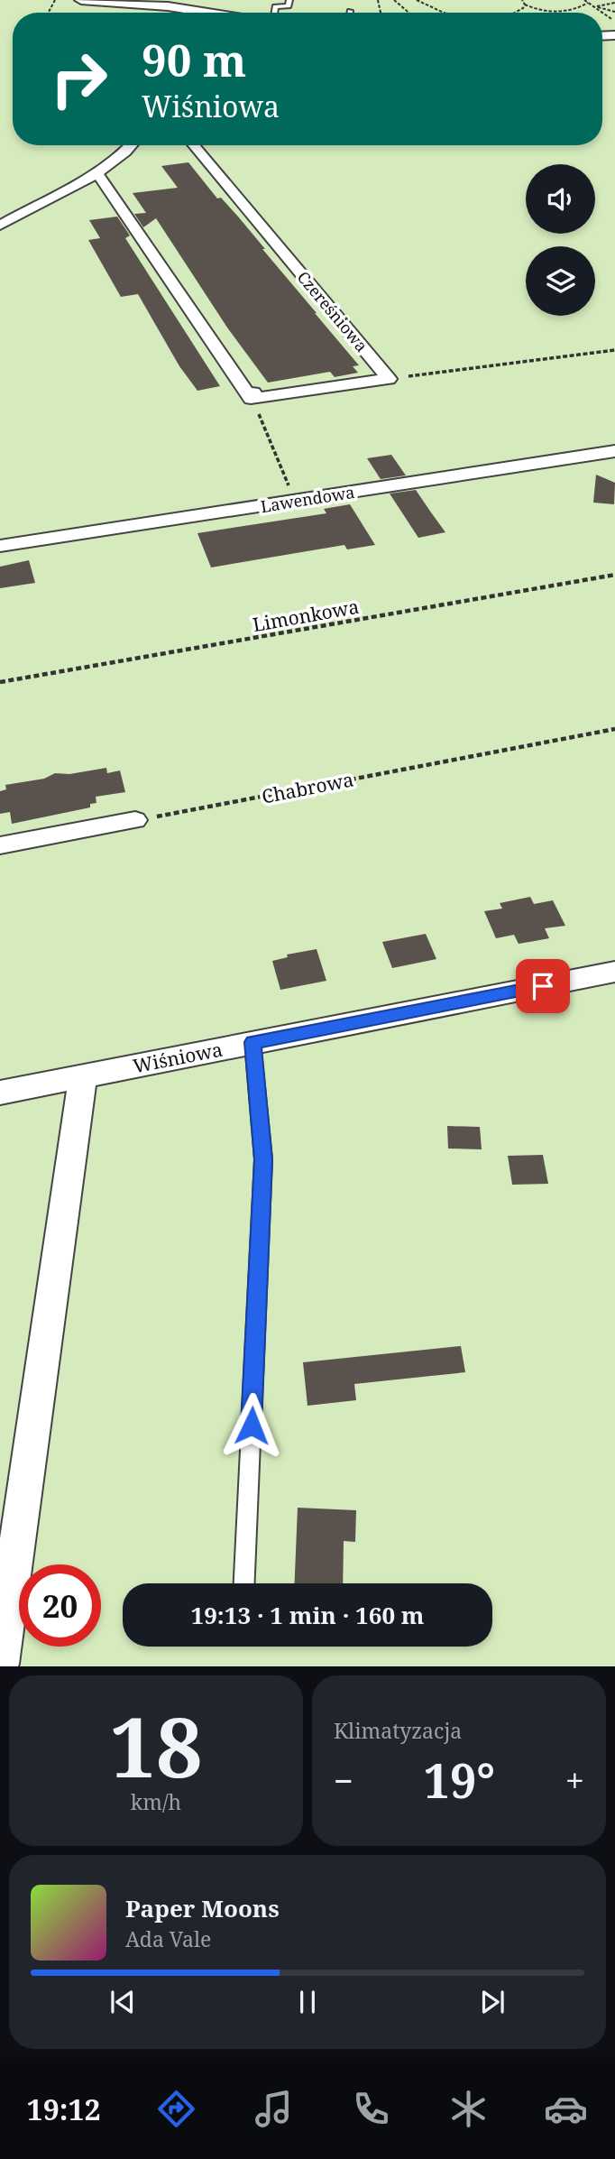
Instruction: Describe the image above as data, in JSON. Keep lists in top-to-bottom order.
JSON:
{
  "streets": {
    "street": ["Czereśniowa", "Lawendowa", "Wiśniowa"],
    "path": ["Limonkowa", "Chabrowa"]
  },
  "page": {
    "turn": ["90 m", "Wiśniowa"],
    "limit": "20",
    "trip": "19:13 · 1 min · 160 m",
    "tile": [
      ["18", "km/h"],
      "Klimatyzacja"
    ],
    "heat": ["−", "19°", "+"],
    "song": ["Paper Moons", "Ada Vale"],
    "tabs": "19:12"
  }
}
